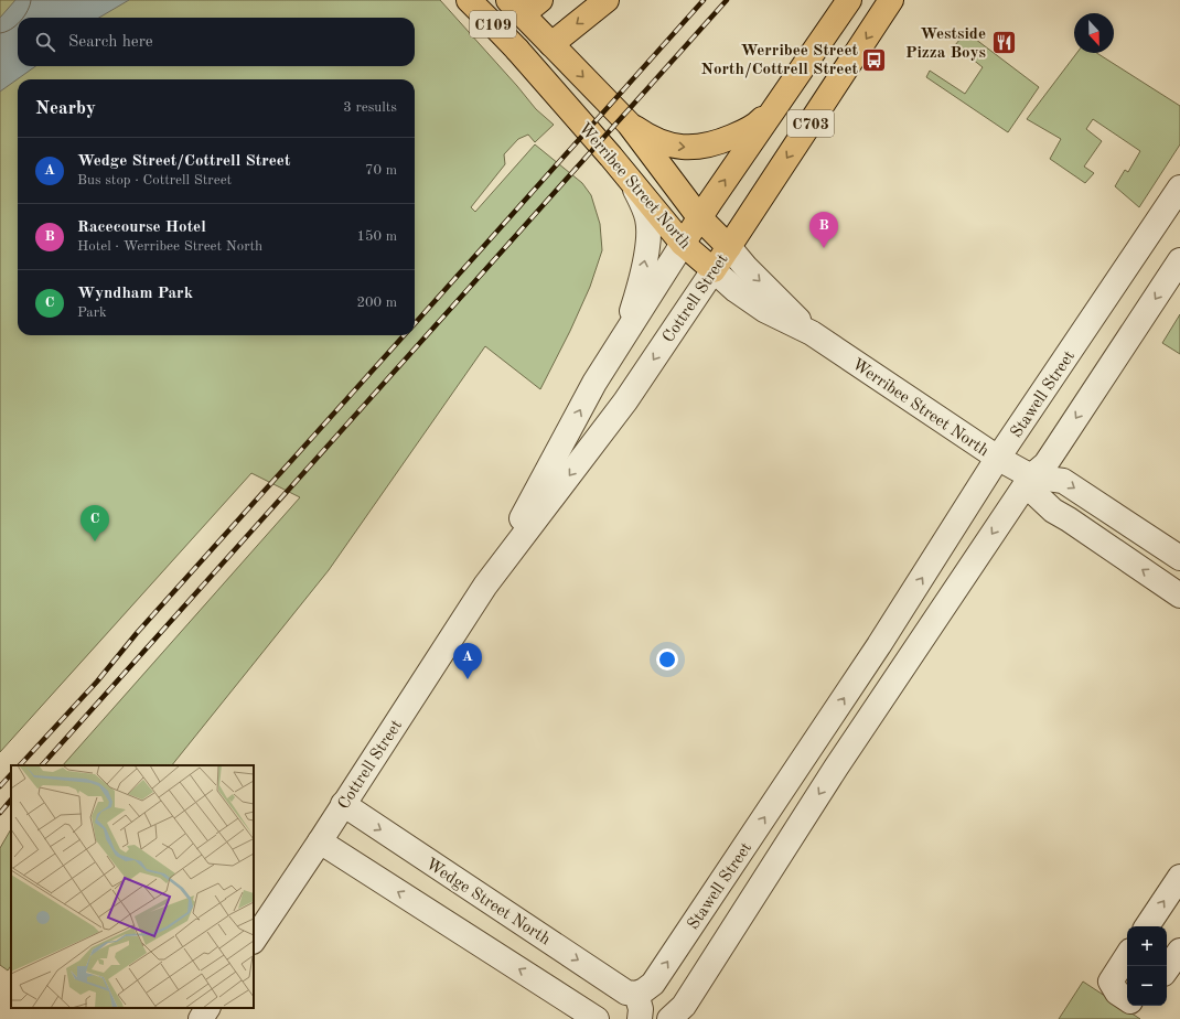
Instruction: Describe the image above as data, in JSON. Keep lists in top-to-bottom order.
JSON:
{
  "streets": {
    "main road": [
      "C109",
      "C703",
      "Werribee Street North",
      "Cottrell Street"
    ],
    "street": ["Stawell Street", "Wedge Street North"]
  },
  "crossings": [
    ["C109", "Werribee Street North"],
    ["C703", "Werribee Street North"],
    ["C703", "Cottrell Street"],
    ["Werribee Street North", "Cottrell Street"],
    ["Werribee Street North", "Stawell Street"],
    ["Cottrell Street", "Wedge Street North"],
    ["Stawell Street", "Wedge Street North"]
  ],
  "places": {
    "restaurant": ["Westside Pizza Boys"],
    "bus stop": ["Werribee Street North/Cottrell Street"]
  },
  "north": "bottom",
  "page": {
    "search": "Search here",
    "heading": ["Nearby", "3 results"],
    "list": [
      {
        "mark": "A",
        "name": "Wedge Street/Cottrell Street",
        "note": "Bus stop · Cottrell Street",
        "value": "70 m"
      },
      {
        "mark": "B",
        "name": "Racecourse Hotel",
        "note": "Hotel · Werribee Street North",
        "value": "150 m"
      },
      {
        "mark": "C",
        "name": "Wyndham Park",
        "note": "Park",
        "value": "200 m"
      }
    ],
    "pins": ["B", "C", "A"],
    "map_buttons": ["+", "−"]
  }
}
